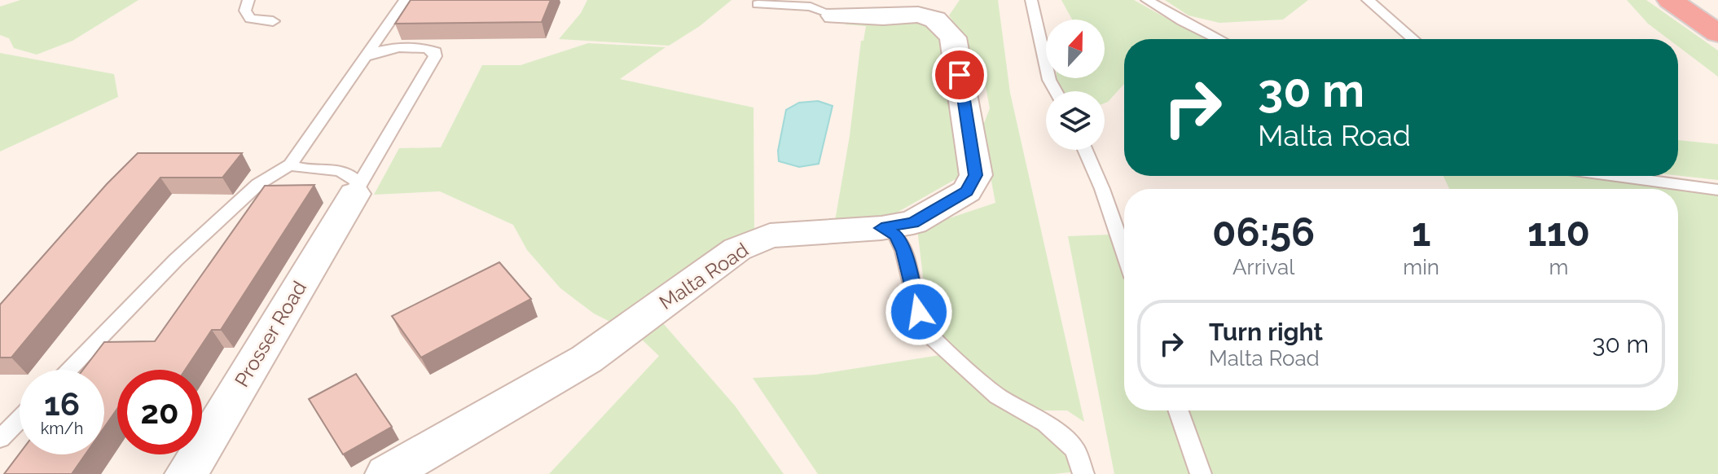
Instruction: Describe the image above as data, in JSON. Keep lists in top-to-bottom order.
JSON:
{
  "streets": {
    "street": ["Malta Road", "Prosser Road"]
  },
  "north": "top",
  "page": {
    "turn": ["30 m", "Malta Road"],
    "eta": [
      "06:56",
      "Arrival",
      "1",
      "min",
      "110",
      "m"
    ],
    "list": [
      {
        "name": "Turn right",
        "note": "Malta Road",
        "value": "30 m"
      }
    ],
    "speed": "16 km/h",
    "limit": "20"
  }
}
